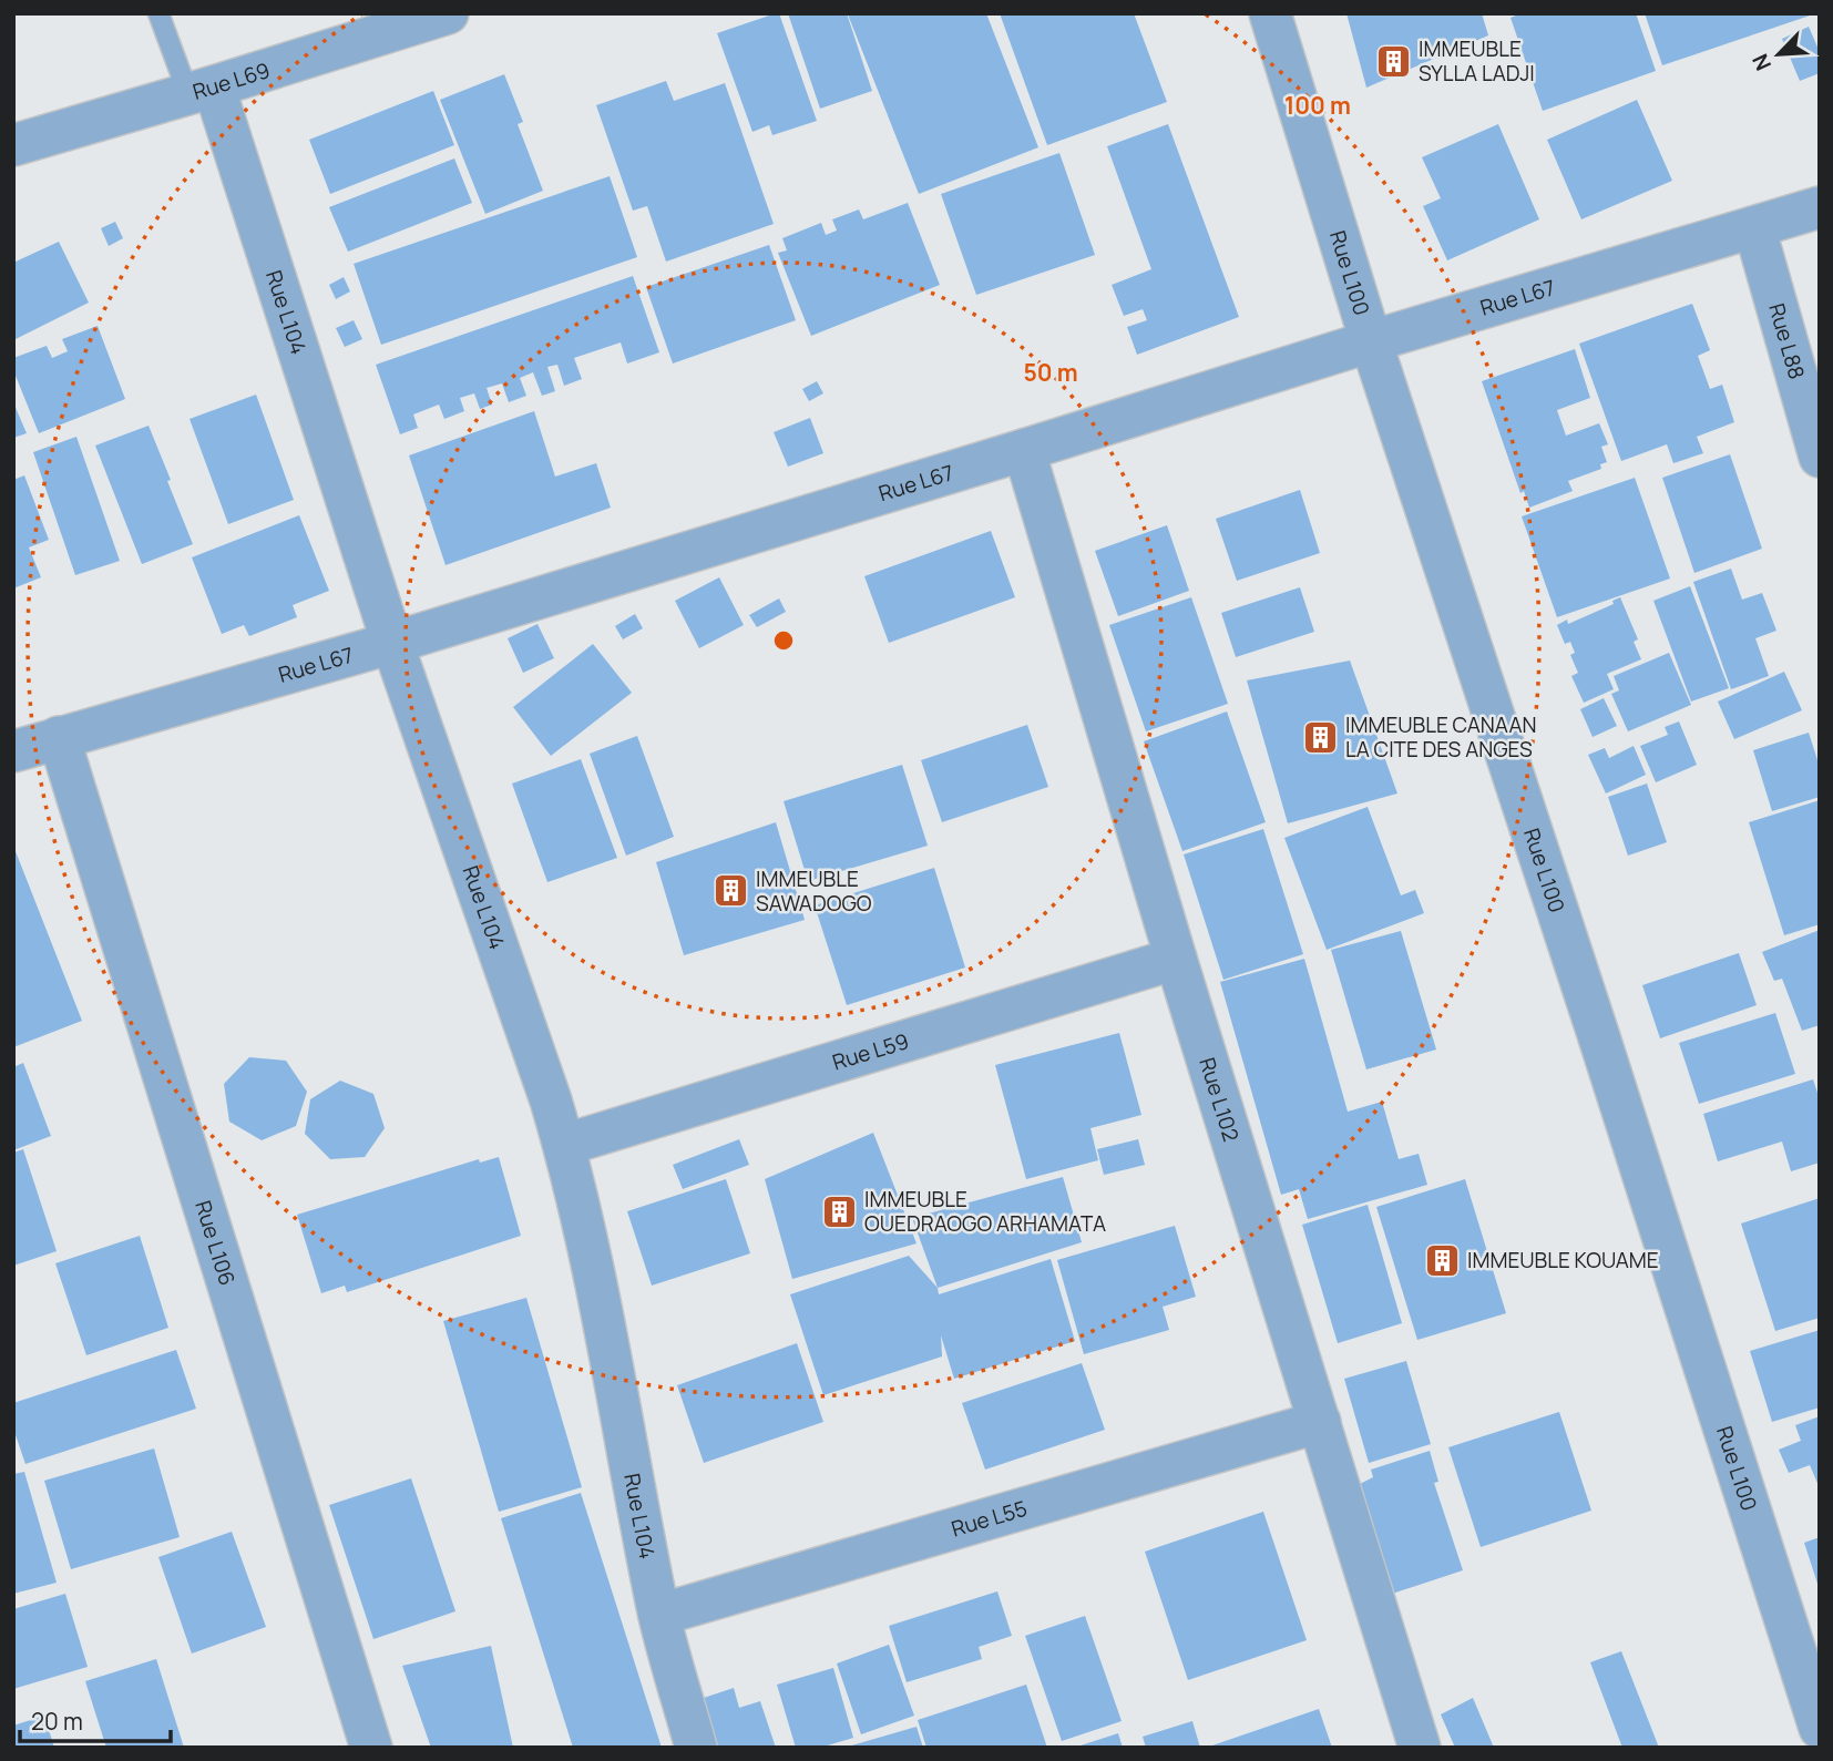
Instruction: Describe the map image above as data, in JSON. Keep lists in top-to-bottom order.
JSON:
{
  "streets": {
    "street": [
      "Rue L69",
      "Rue L100",
      "Rue L67",
      "Rue L104",
      "Rue L88",
      "Rue L59",
      "Rue L102",
      "Rue L106",
      "Rue L55"
    ]
  },
  "crossings": [
    ["Rue L69", "Rue L104"],
    ["Rue L100", "Rue L67"],
    ["Rue L67", "Rue L104"],
    ["Rue L67", "Rue L88"],
    ["Rue L67", "Rue L102"],
    ["Rue L67", "Rue L106"],
    ["Rue L104", "Rue L59"],
    ["Rue L104", "Rue L55"],
    ["Rue L59", "Rue L102"],
    ["Rue L102", "Rue L55"]
  ],
  "places": {
    "building": [
      "IMMEUBLE SYLLA LADJI",
      "IMMEUBLE CANAAN LA CITE DES ANGES",
      "IMMEUBLE SAWADOGO",
      "IMMEUBLE OUEDRAOGO ARHAMATA",
      "IMMEUBLE KOUAME"
    ]
  },
  "scale_bar": "20 m",
  "north": "bottom left",
  "rings": ["100 m", "50 m"]
}
